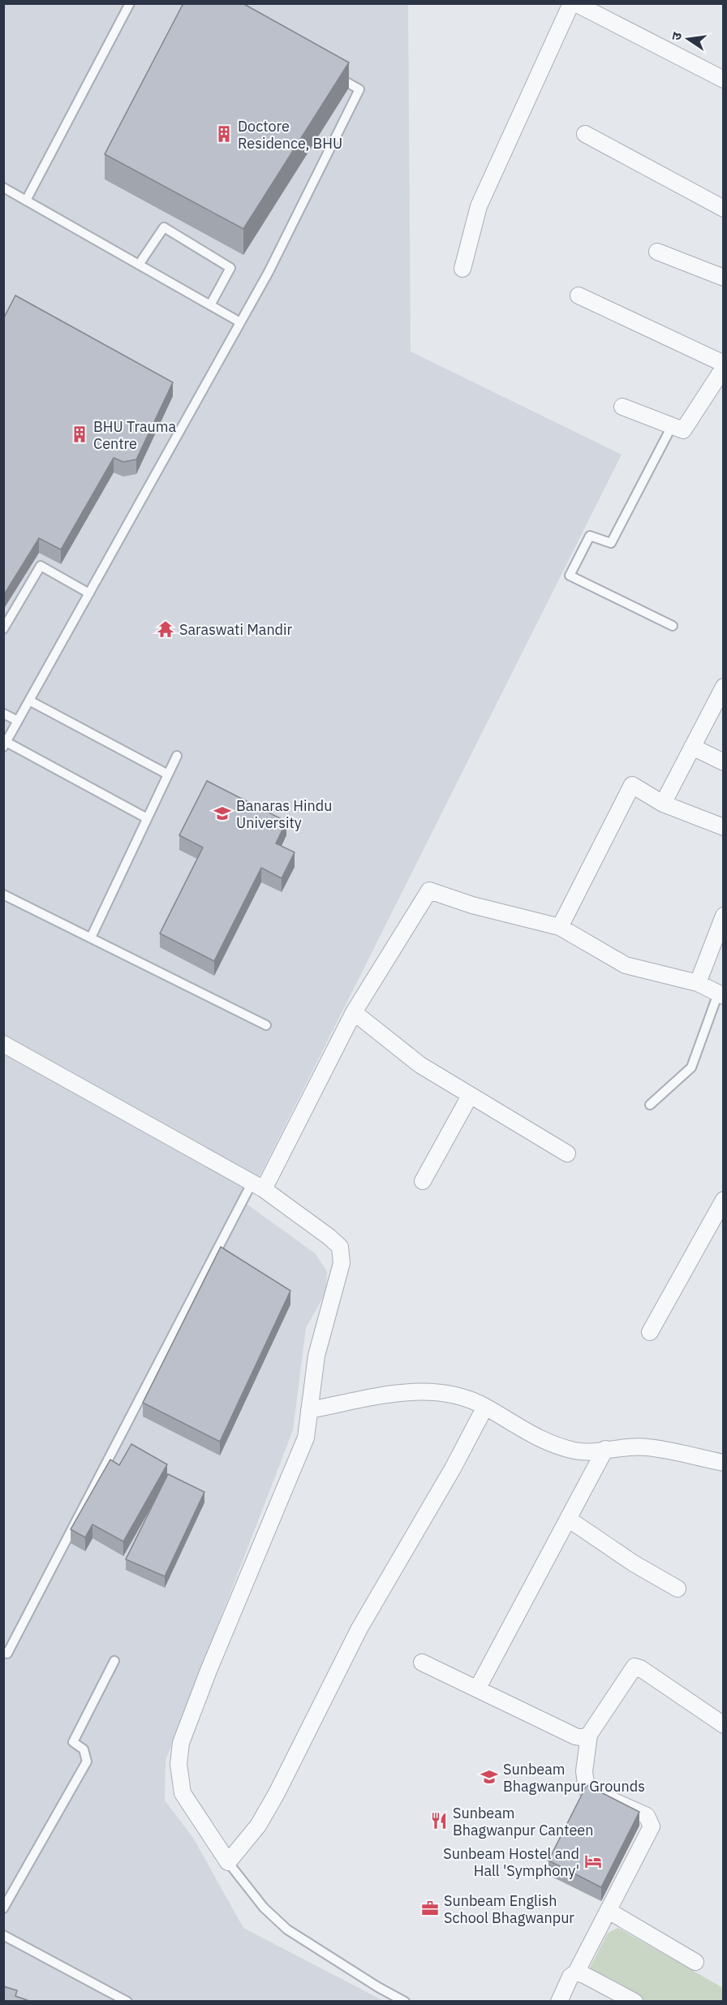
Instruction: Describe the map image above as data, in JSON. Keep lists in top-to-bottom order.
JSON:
{
  "places": {
    "building": ["Doctore Residence, BHU", "BHU Trauma Centre"],
    "temple": ["Saraswati Mandir"],
    "school or university": ["Banaras Hindu University", "Sunbeam Bhagwanpur Grounds"],
    "restaurant": ["Sunbeam Bhagwanpur Canteen"],
    "hotel": ["Sunbeam Hostel and Hall 'Symphony'"],
    "office": ["Sunbeam English School Bhagwanpur"]
  },
  "north": "left"
}
